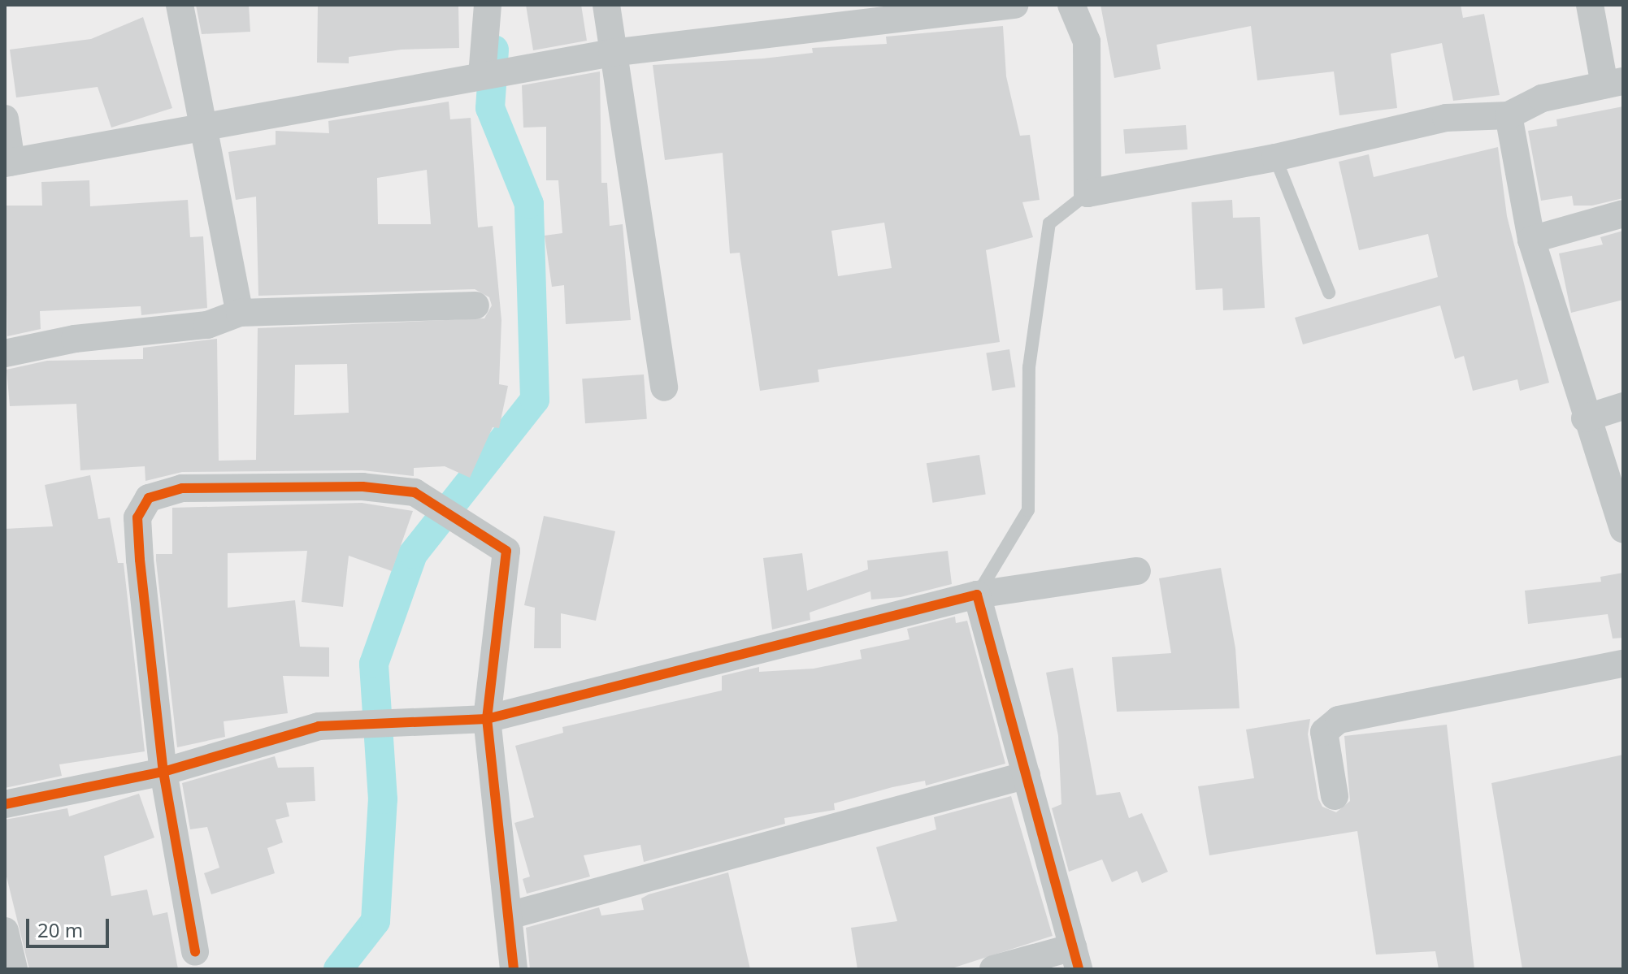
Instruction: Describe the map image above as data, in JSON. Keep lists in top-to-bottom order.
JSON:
{
  "scale_bar": "20 m"
}
